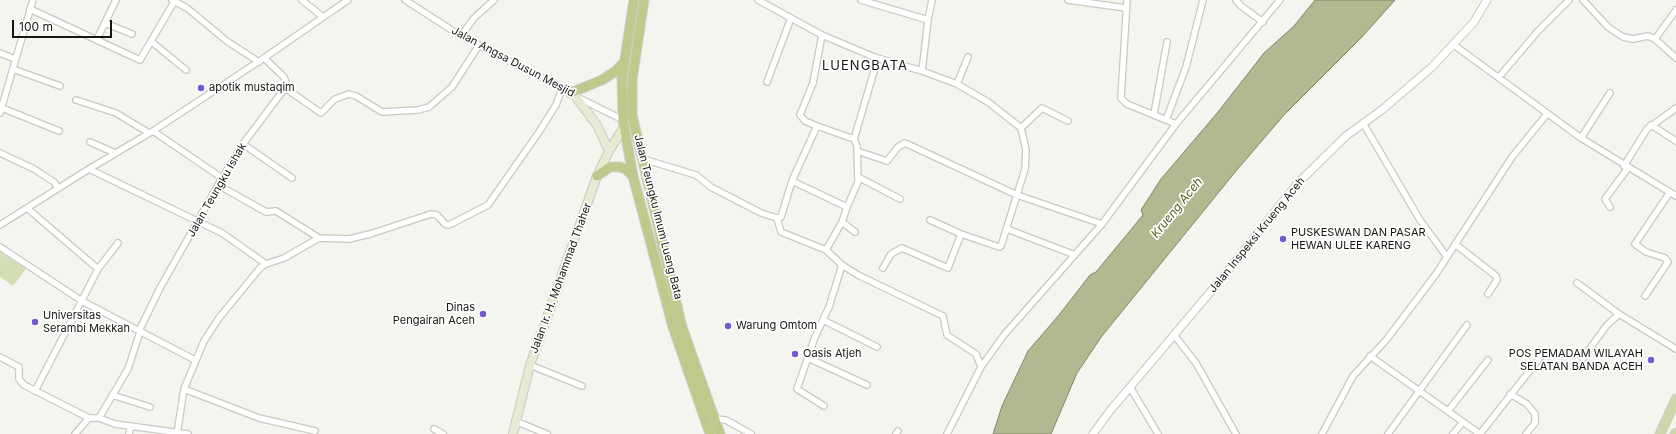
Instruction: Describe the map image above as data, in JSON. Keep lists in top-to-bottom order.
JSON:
{
  "streets": {
    "highway": ["Jalan Teungku Imum Lueng Bata"],
    "main road": ["Jalan Ir. H. Mohammad Thaher"],
    "street": ["Jalan Angsa Dusun Mesjid", "Jalan Teungku Ishak", "Jalan Inspeksi Krueng Aceh"]
  },
  "crossings": [
    ["Jalan Angsa Dusun Mesjid", "Jalan Teungku Imum Lueng Bata"],
    ["Jalan Angsa Dusun Mesjid", "Jalan Ir. H. Mohammad Thaher"],
    ["Jalan Teungku Imum Lueng Bata", "Jalan Ir. H. Mohammad Thaher"]
  ],
  "districts": ["LUENGBATA"],
  "water": ["Krueng Aceh"],
  "places": [
    "apotik mustaqim",
    "PUSKESWAN DAN PASAR HEWAN ULEE KARENG",
    "Dinas Pengairan Aceh",
    "Universitas Serambi Mekkah",
    "Warung Omtom",
    "Oasis Atjeh",
    "POS PEMADAM WILAYAH SELATAN BANDA ACEH"
  ],
  "scale_bar": "100 m"
}
